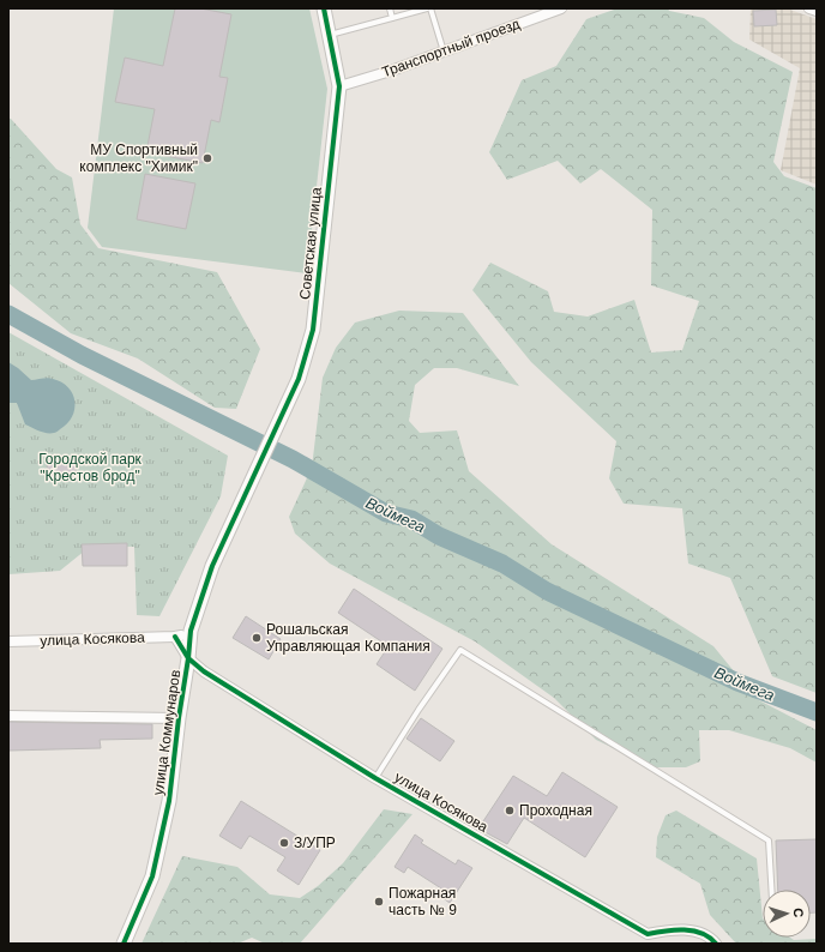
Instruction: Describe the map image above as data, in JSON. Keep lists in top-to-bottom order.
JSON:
{
  "streets": {
    "street": [
      "Транспортный проезд",
      "Советская улица",
      "улица Косякова",
      "улица Коммунаров"
    ]
  },
  "crossings": [
    ["Транспортный проезд", "Советская улица"],
    ["Советская улица", "улица Коммунаров"],
    ["улица Косякова", "улица Коммунаров"]
  ],
  "water": ["Воймега"],
  "parks": ["Городской парк \"Крестов брод\""],
  "places": [
    "МУ Спортивный комплекс \"Химик\"",
    "Рошальская Управляющая Компания",
    "Проходная",
    "З/УПР",
    "Пожарная часть № 9"
  ],
  "north": "right"
}
